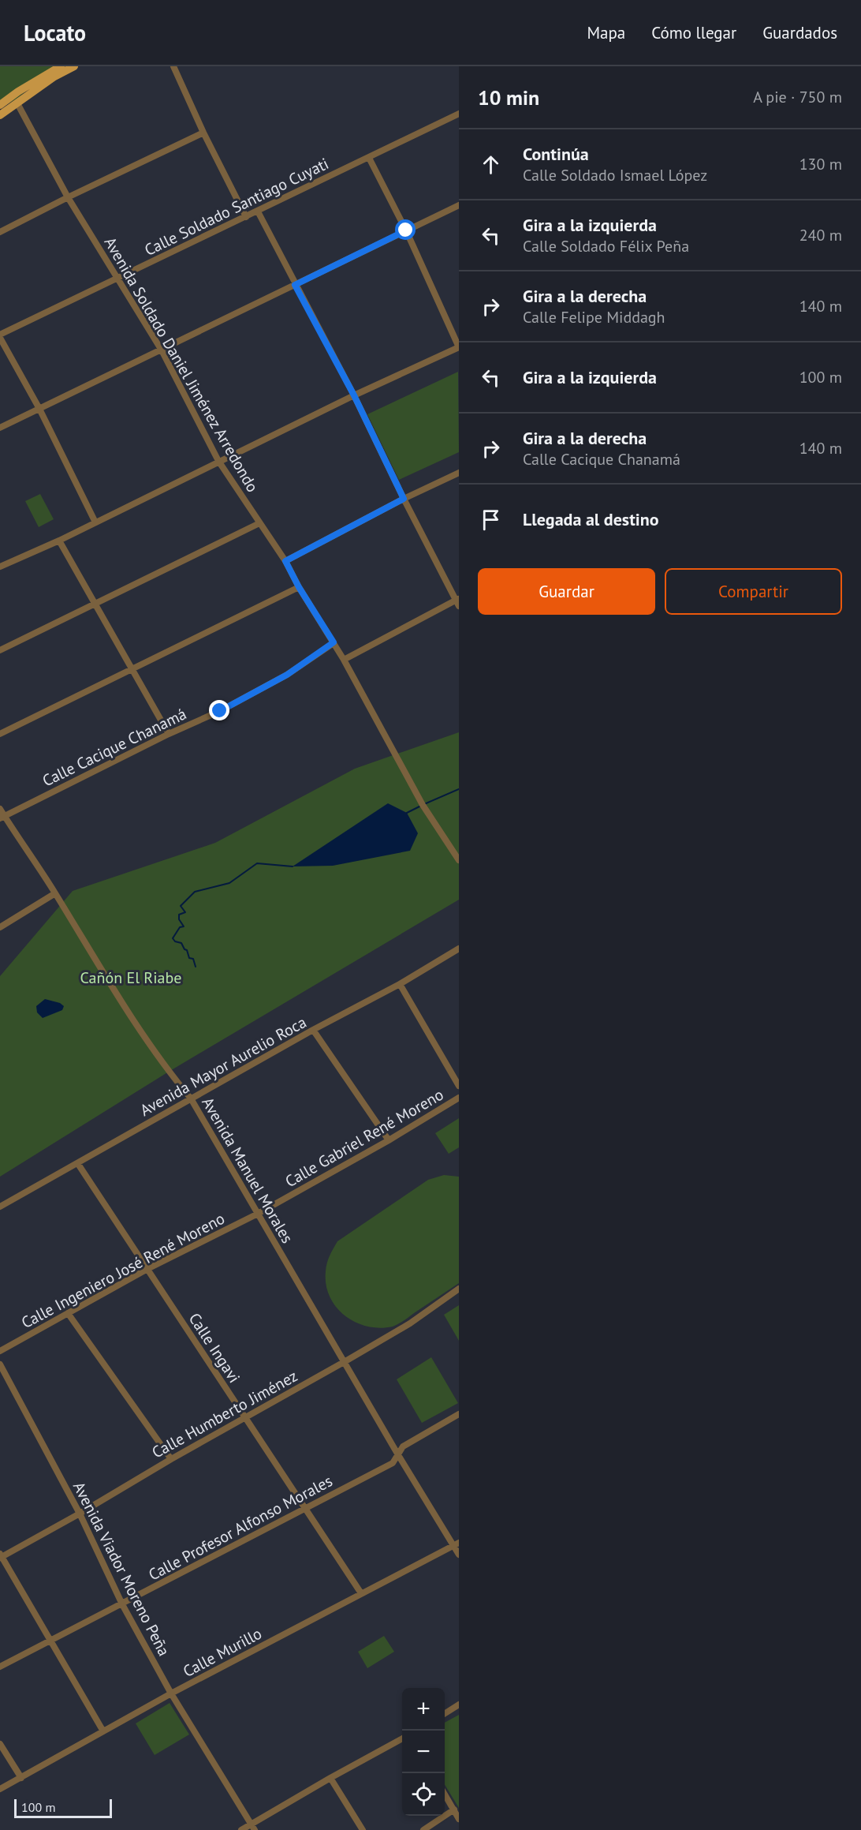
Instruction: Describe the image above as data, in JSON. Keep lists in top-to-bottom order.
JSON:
{
  "streets": {
    "street": [
      "Calle Soldado Santiago Cuyati",
      "Avenida Soldado Daniel Jiménez Arredondo",
      "Calle Cacique Chanamá",
      "Avenida Mayor Aurelio Roca",
      "Calle Gabriel René Moreno",
      "Avenida Manuel Morales",
      "Calle Ingeniero José René Moreno",
      "Calle Ingavi",
      "Calle Humberto Jiménez",
      "Calle Profesor Alfonso Morales",
      "Avenida Viador Moreno Peña",
      "Calle Murillo"
    ]
  },
  "crossings": [
    ["Calle Soldado Santiago Cuyati", "Avenida Soldado Daniel Jiménez Arredondo"],
    ["Avenida Soldado Daniel Jiménez Arredondo", "Calle Cacique Chanamá"],
    ["Calle Cacique Chanamá", "Avenida Manuel Morales"],
    ["Avenida Mayor Aurelio Roca", "Avenida Manuel Morales"],
    ["Avenida Mayor Aurelio Roca", "Calle Ingavi"],
    ["Calle Gabriel René Moreno", "Avenida Manuel Morales"],
    ["Calle Gabriel René Moreno", "Calle Ingeniero José René Moreno"],
    ["Avenida Manuel Morales", "Calle Ingeniero José René Moreno"],
    ["Avenida Manuel Morales", "Calle Humberto Jiménez"],
    ["Avenida Manuel Morales", "Calle Profesor Alfonso Morales"],
    ["Avenida Manuel Morales", "Calle Murillo"],
    ["Calle Ingeniero José René Moreno", "Calle Ingavi"],
    ["Calle Ingavi", "Calle Humberto Jiménez"],
    ["Calle Ingavi", "Calle Profesor Alfonso Morales"],
    ["Calle Ingavi", "Calle Murillo"],
    ["Calle Humberto Jiménez", "Avenida Viador Moreno Peña"],
    ["Calle Profesor Alfonso Morales", "Avenida Viador Moreno Peña"],
    ["Avenida Viador Moreno Peña", "Calle Murillo"]
  ],
  "parks": ["Cañón El Riabe"],
  "scale_bar": "100 m",
  "page": {
    "header": "Locato",
    "nav": ["Mapa", "Cómo llegar", "Guardados"],
    "heading": ["10 min", "A pie · 750 m"],
    "list": [
      ["Continúa", "Calle Soldado Ismael López", "130 m"],
      ["Gira a la izquierda", "Calle Soldado Félix Peña", "240 m"],
      ["Gira a la derecha", "Calle Felipe Middagh", "140 m"],
      ["Gira a la izquierda", "100 m"],
      ["Gira a la derecha", "Calle Cacique Chanamá", "140 m"],
      "Llegada al destino"
    ],
    "buttons": ["Guardar", "Compartir"],
    "map_buttons": ["+", "−"],
    "scale": "100 m"
  }
}
